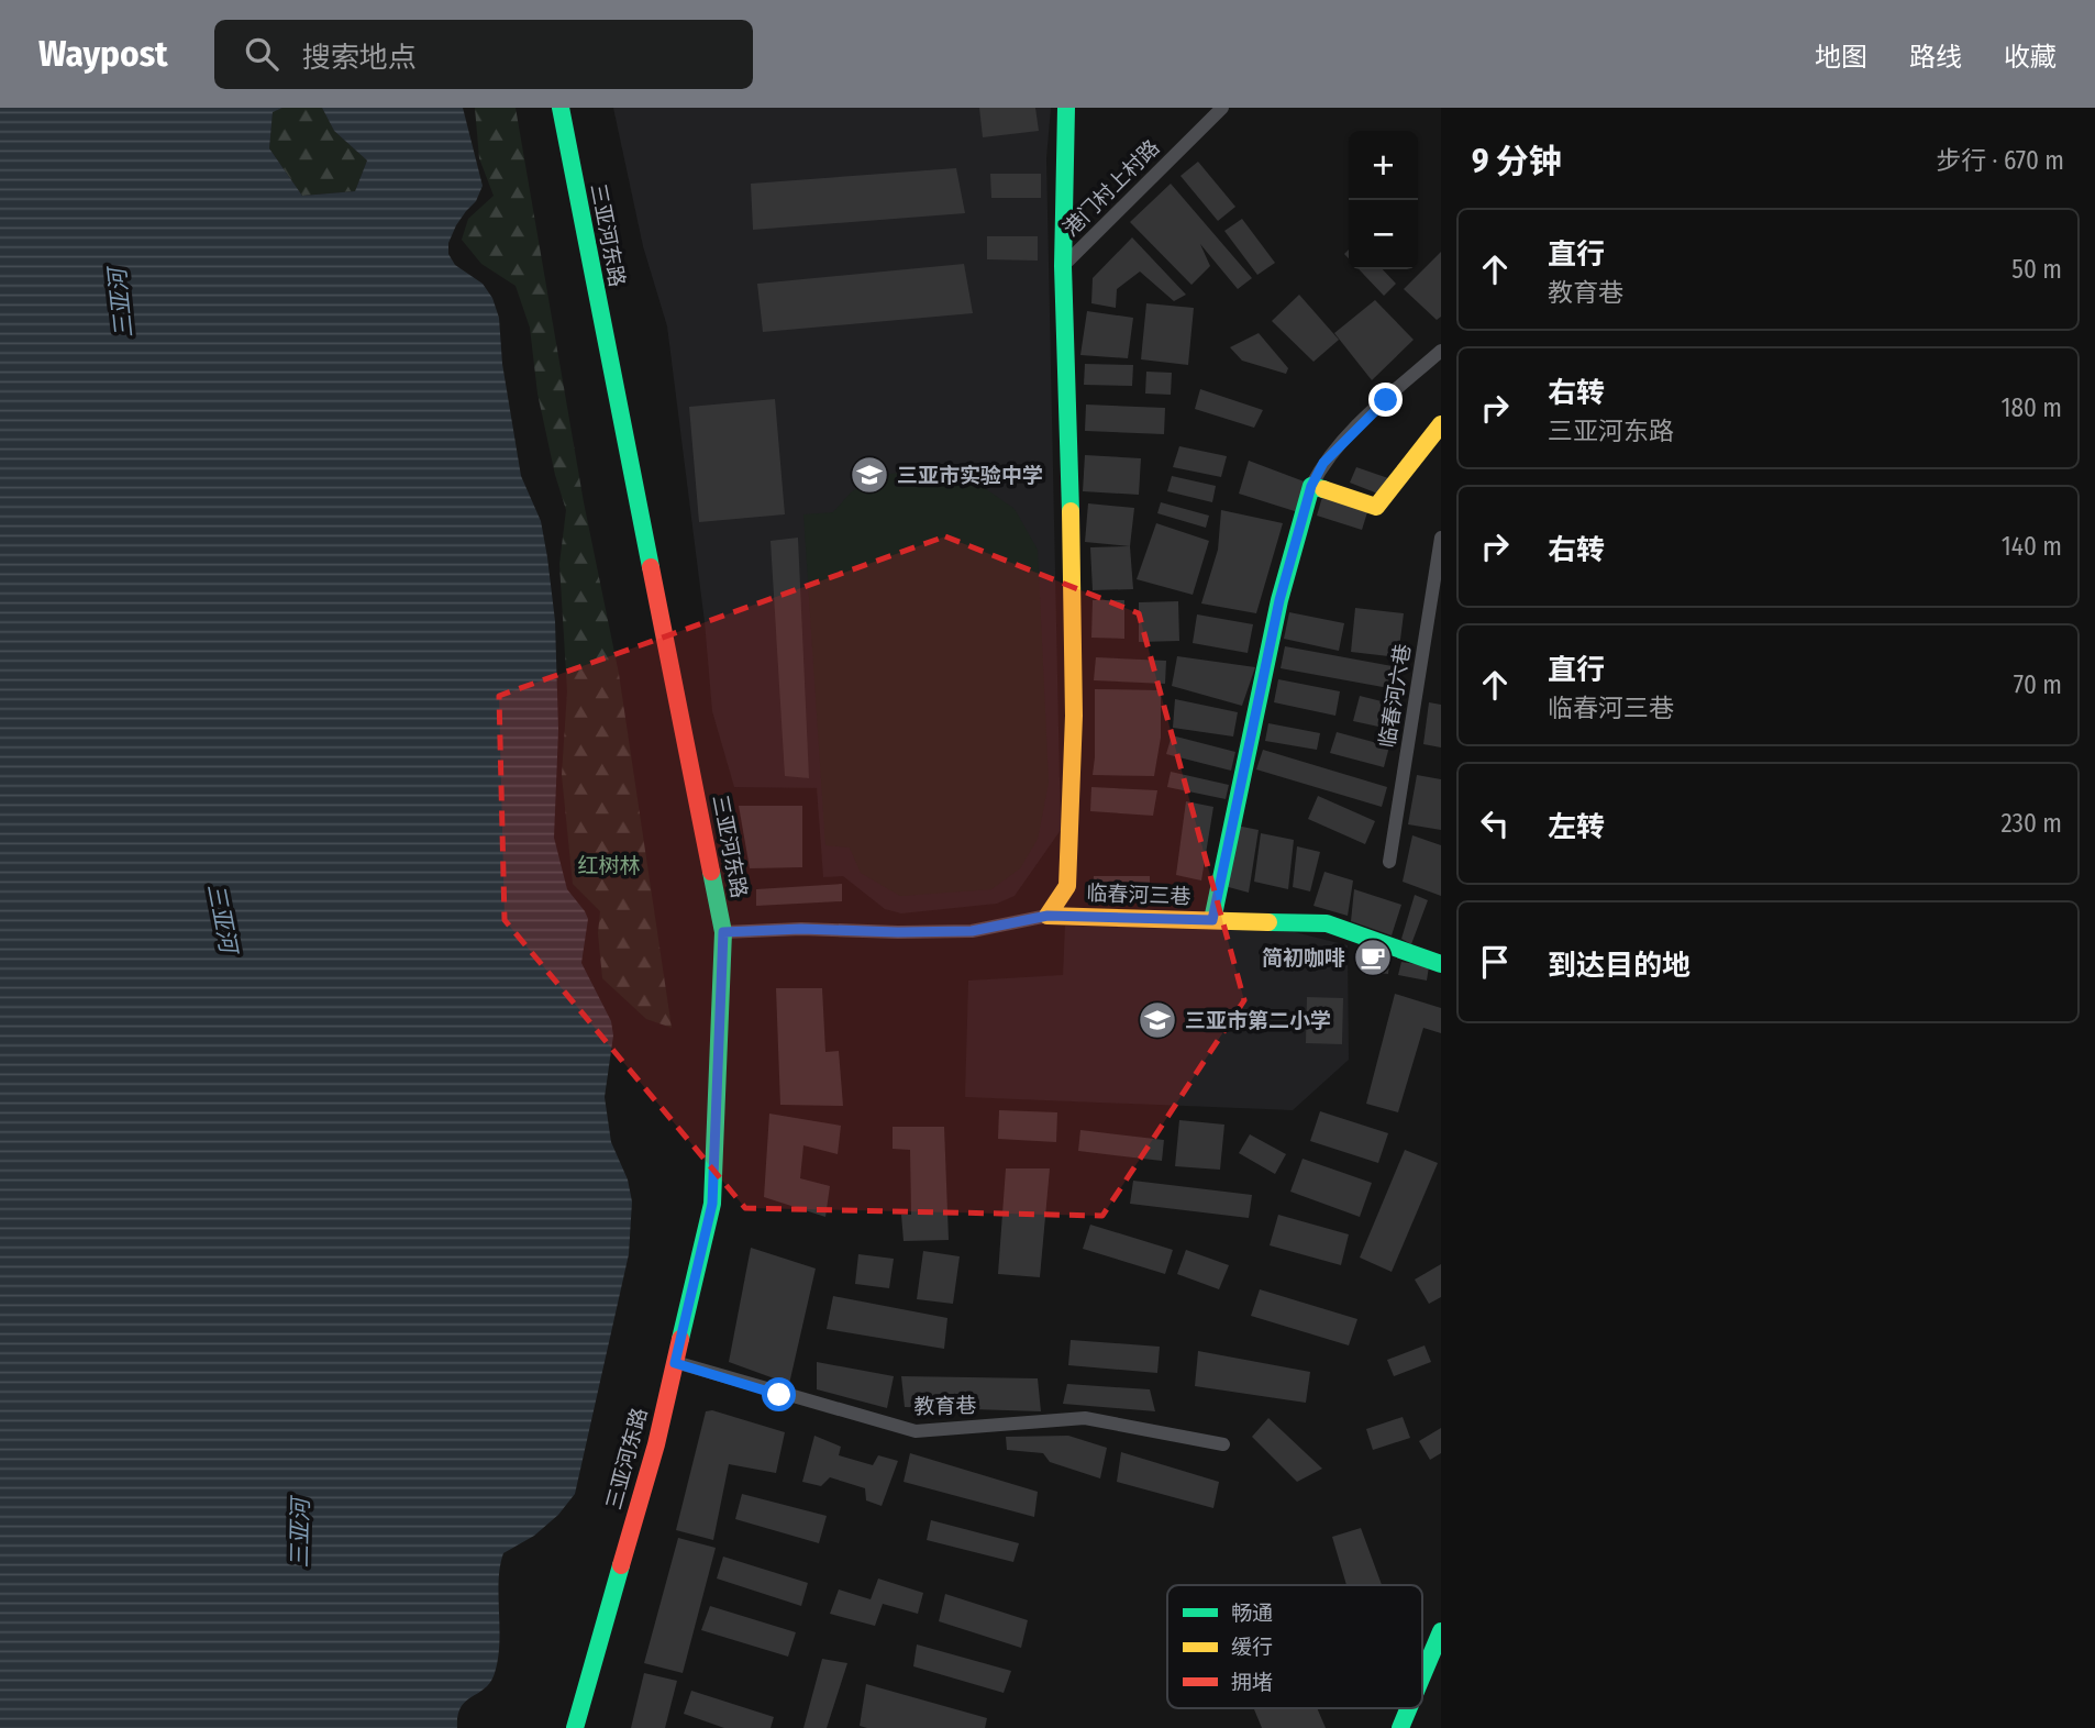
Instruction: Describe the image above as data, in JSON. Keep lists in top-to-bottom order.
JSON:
{
  "streets": {
    "street": [
      "港门村上村路",
      "三亚河东路",
      "临春河六巷",
      "临春河三巷",
      "教育巷"
    ]
  },
  "crossings": [
    ["港门村上村路", "临春河三巷"],
    ["三亚河东路", "教育巷"]
  ],
  "water": ["三亚河"],
  "parks": ["红树林"],
  "places": {
    "school or university": ["三亚市实验中学", "三亚市第二小学"],
    "cafe": ["简初咖啡"]
  },
  "legend": ["畅通", "缓行", "拥堵"],
  "page": {
    "header": "Waypost",
    "search": "搜索地点",
    "nav": ["地图", "路线", "收藏"],
    "heading": ["9 分钟", "步行 · 670 m"],
    "map_buttons": ["+", "−"],
    "list": [
      ["直行", "教育巷", "50 m"],
      ["右转", "三亚河东路", "180 m"],
      ["右转", "140 m"],
      ["直行", "临春河三巷", "70 m"],
      ["左转", "230 m"],
      "到达目的地"
    ]
  }
}
